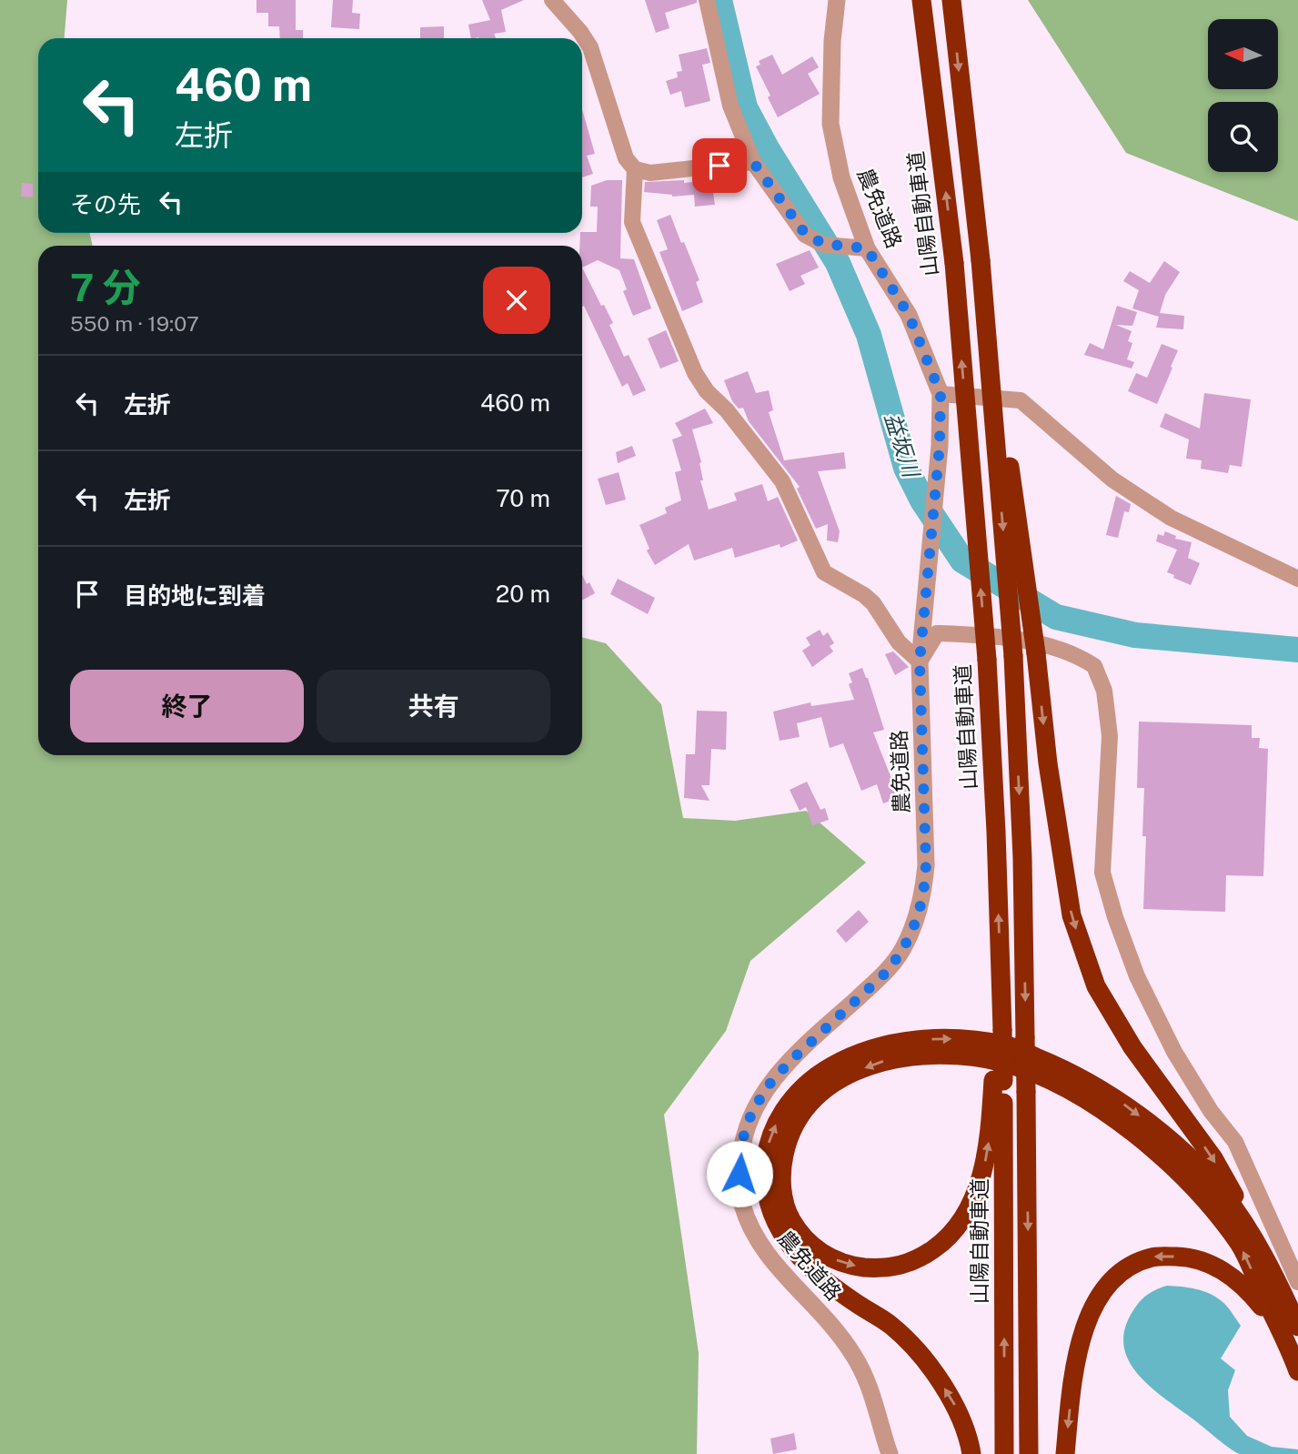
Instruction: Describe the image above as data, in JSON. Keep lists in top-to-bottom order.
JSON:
{
  "streets": {
    "highway": ["山陽自動車道"],
    "street": ["農免道路"]
  },
  "water": ["益坂川"],
  "north": "left",
  "page": {
    "turn": ["460 m", "左折"],
    "then": "その先",
    "heading": ["7 分", "550 m · 19:07"],
    "list": [
      {
        "name": "左折",
        "value": "460 m"
      },
      {
        "name": "左折",
        "value": "70 m"
      },
      {
        "name": "目的地に到着",
        "value": "20 m"
      }
    ],
    "buttons": ["終了", "共有"]
  }
}
